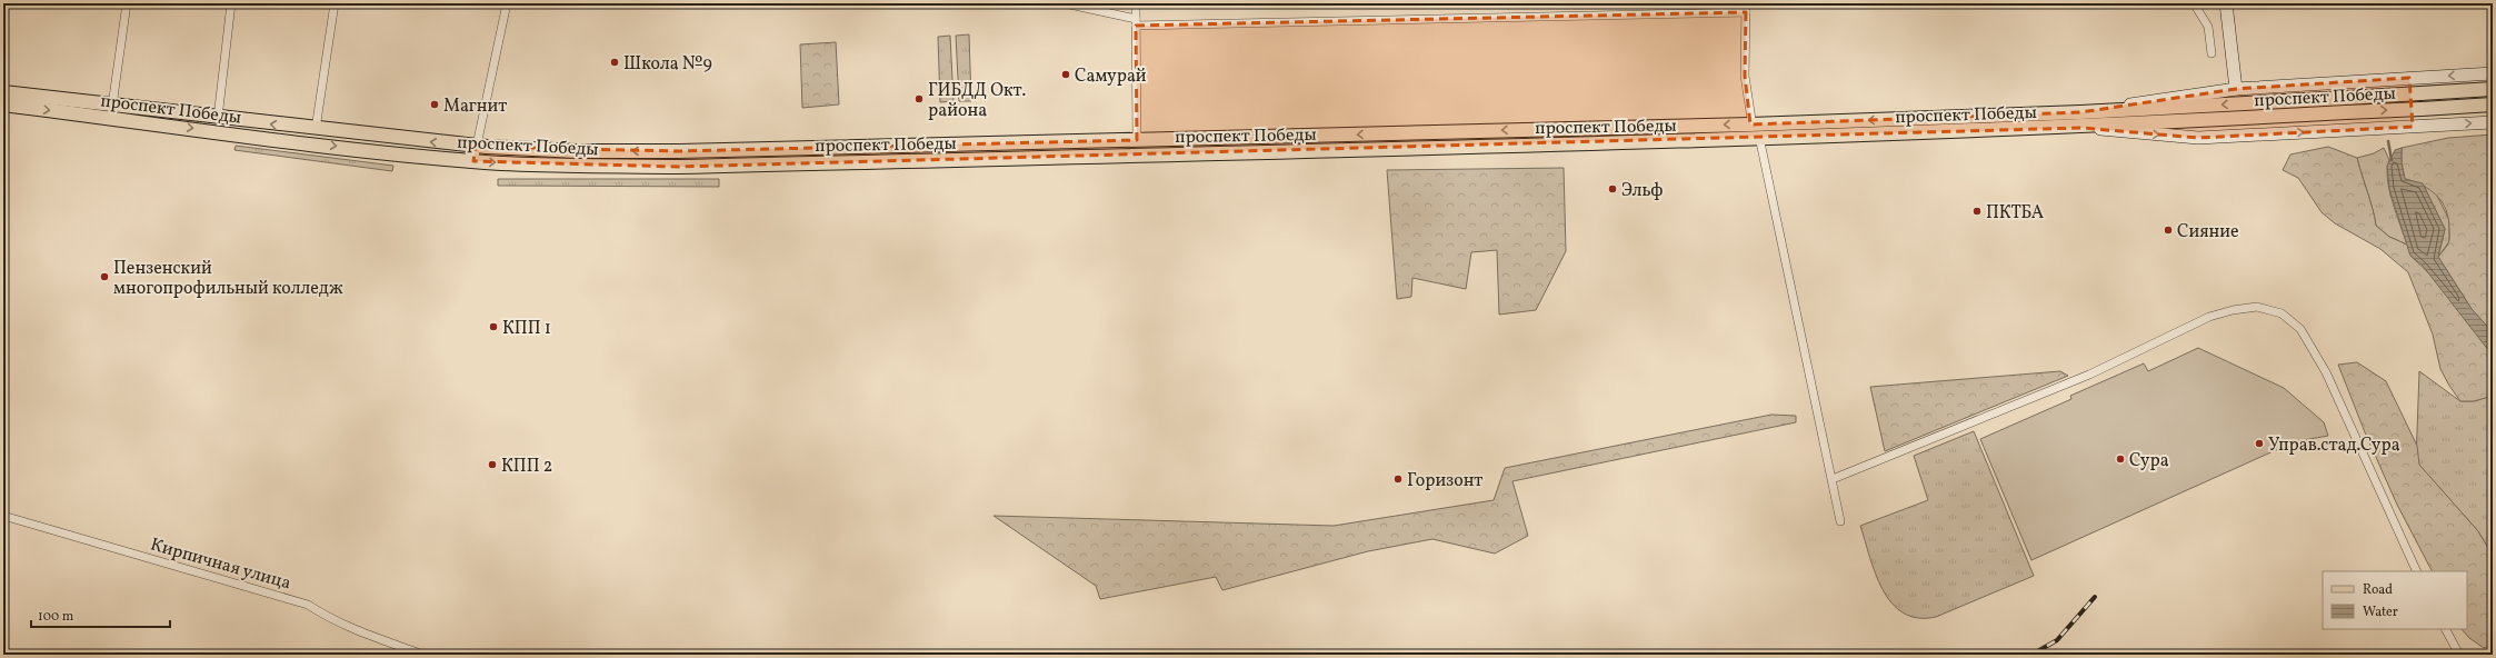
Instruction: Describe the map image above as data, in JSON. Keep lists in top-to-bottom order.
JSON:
{
  "streets": {
    "main road": ["проспект Победы"],
    "street": ["Кирпичная улица"]
  },
  "places": [
    "Школа №9",
    "Самурай",
    "ГИБДД Окт. района",
    "Магнит",
    "Эльф",
    "ПКТБА",
    "Сияние",
    "Пензенский многопрофильный колледж",
    "КПП 1",
    "Управ.стад.Сура",
    "Сура",
    "КПП 2",
    "Горизонт"
  ],
  "legend": ["Road", "Water"],
  "scale_bar": "100 m"
}
